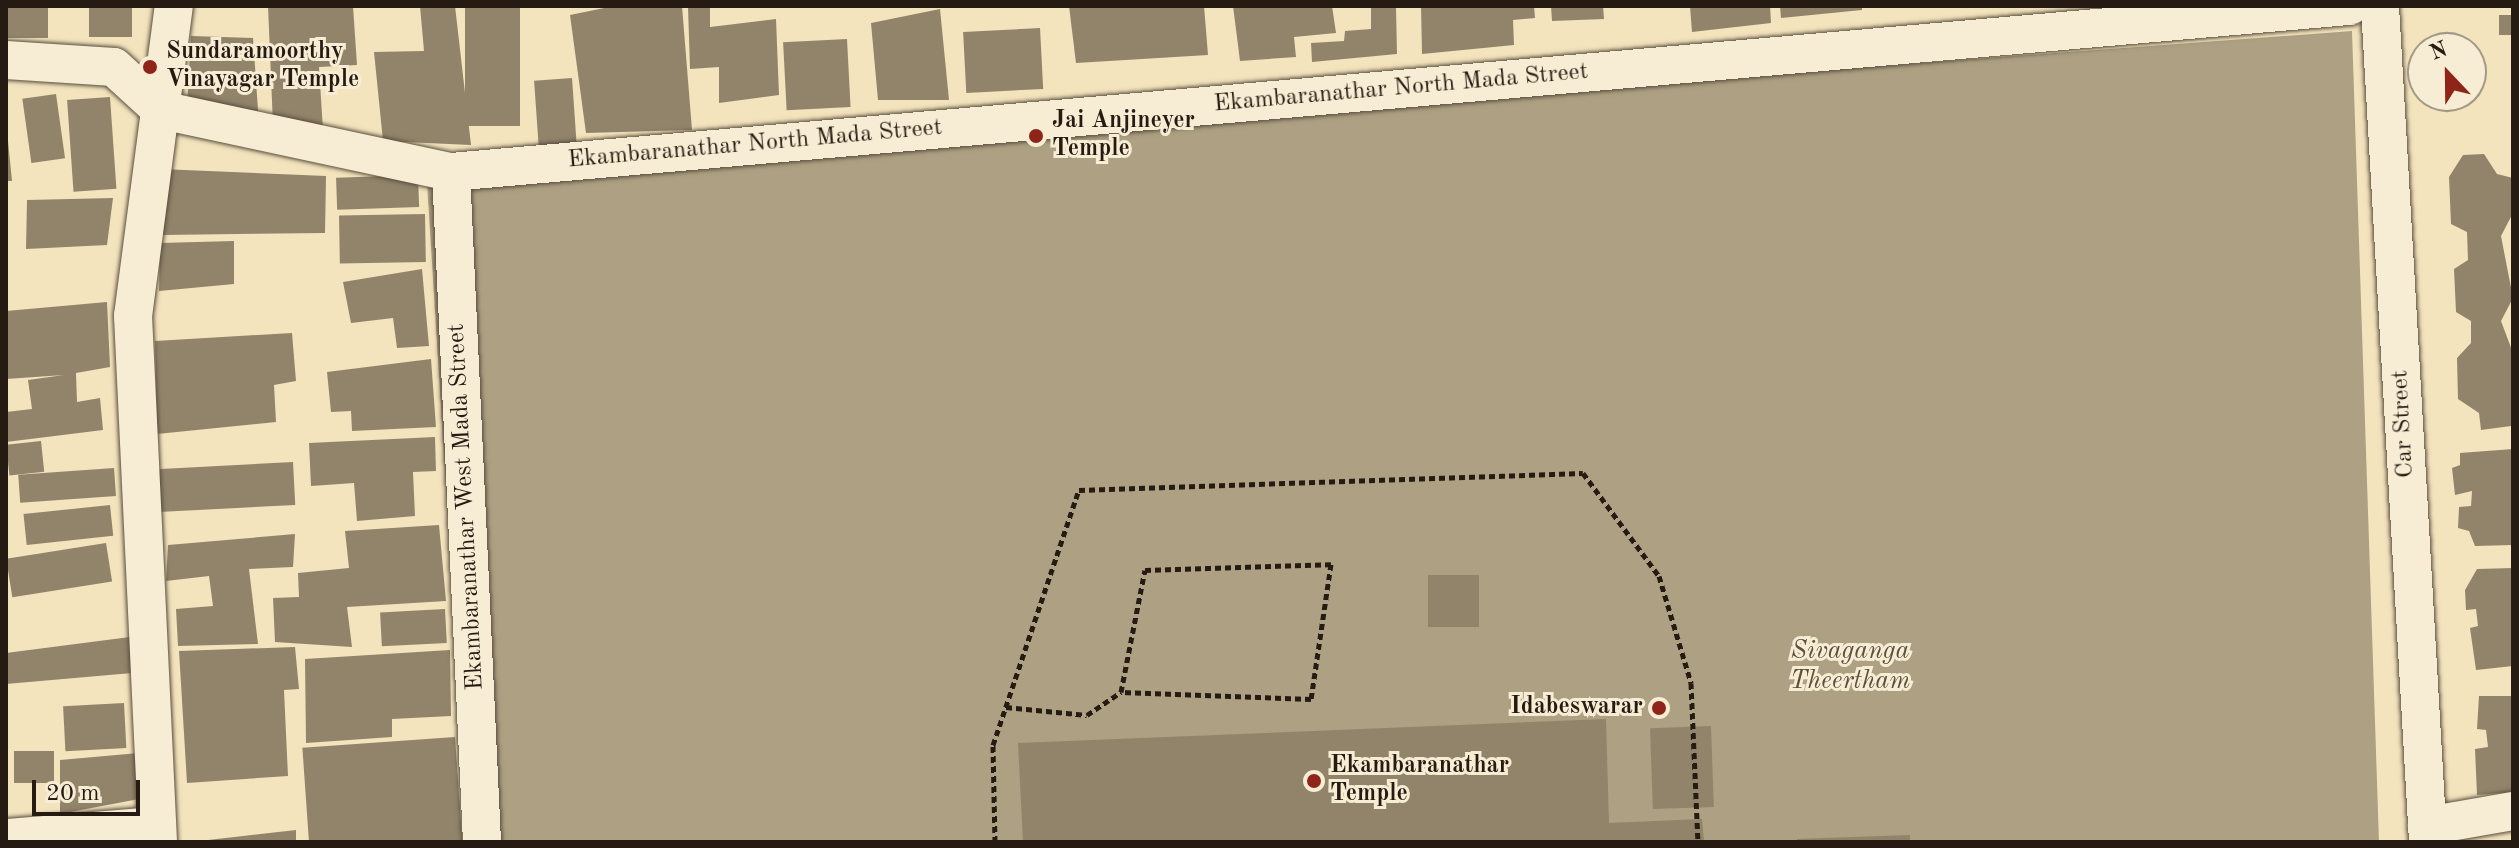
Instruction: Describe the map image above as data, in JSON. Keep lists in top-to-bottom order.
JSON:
{
  "streets": {
    "street": ["Ekambaranathar North Mada Street", "Car Street", "Ekambaranathar West Mada Street"]
  },
  "crossings": [
    ["Ekambaranathar North Mada Street", "Ekambaranathar West Mada Street"]
  ],
  "water": ["Sivaganga Theertham"],
  "places": [
    "Sundaramoorthy Vinayagar Temple",
    "Jai Anjineyer Temple",
    "Idabeswarar",
    "Ekambaranathar Temple"
  ],
  "scale_bar": "20 m",
  "north": "top"
}
